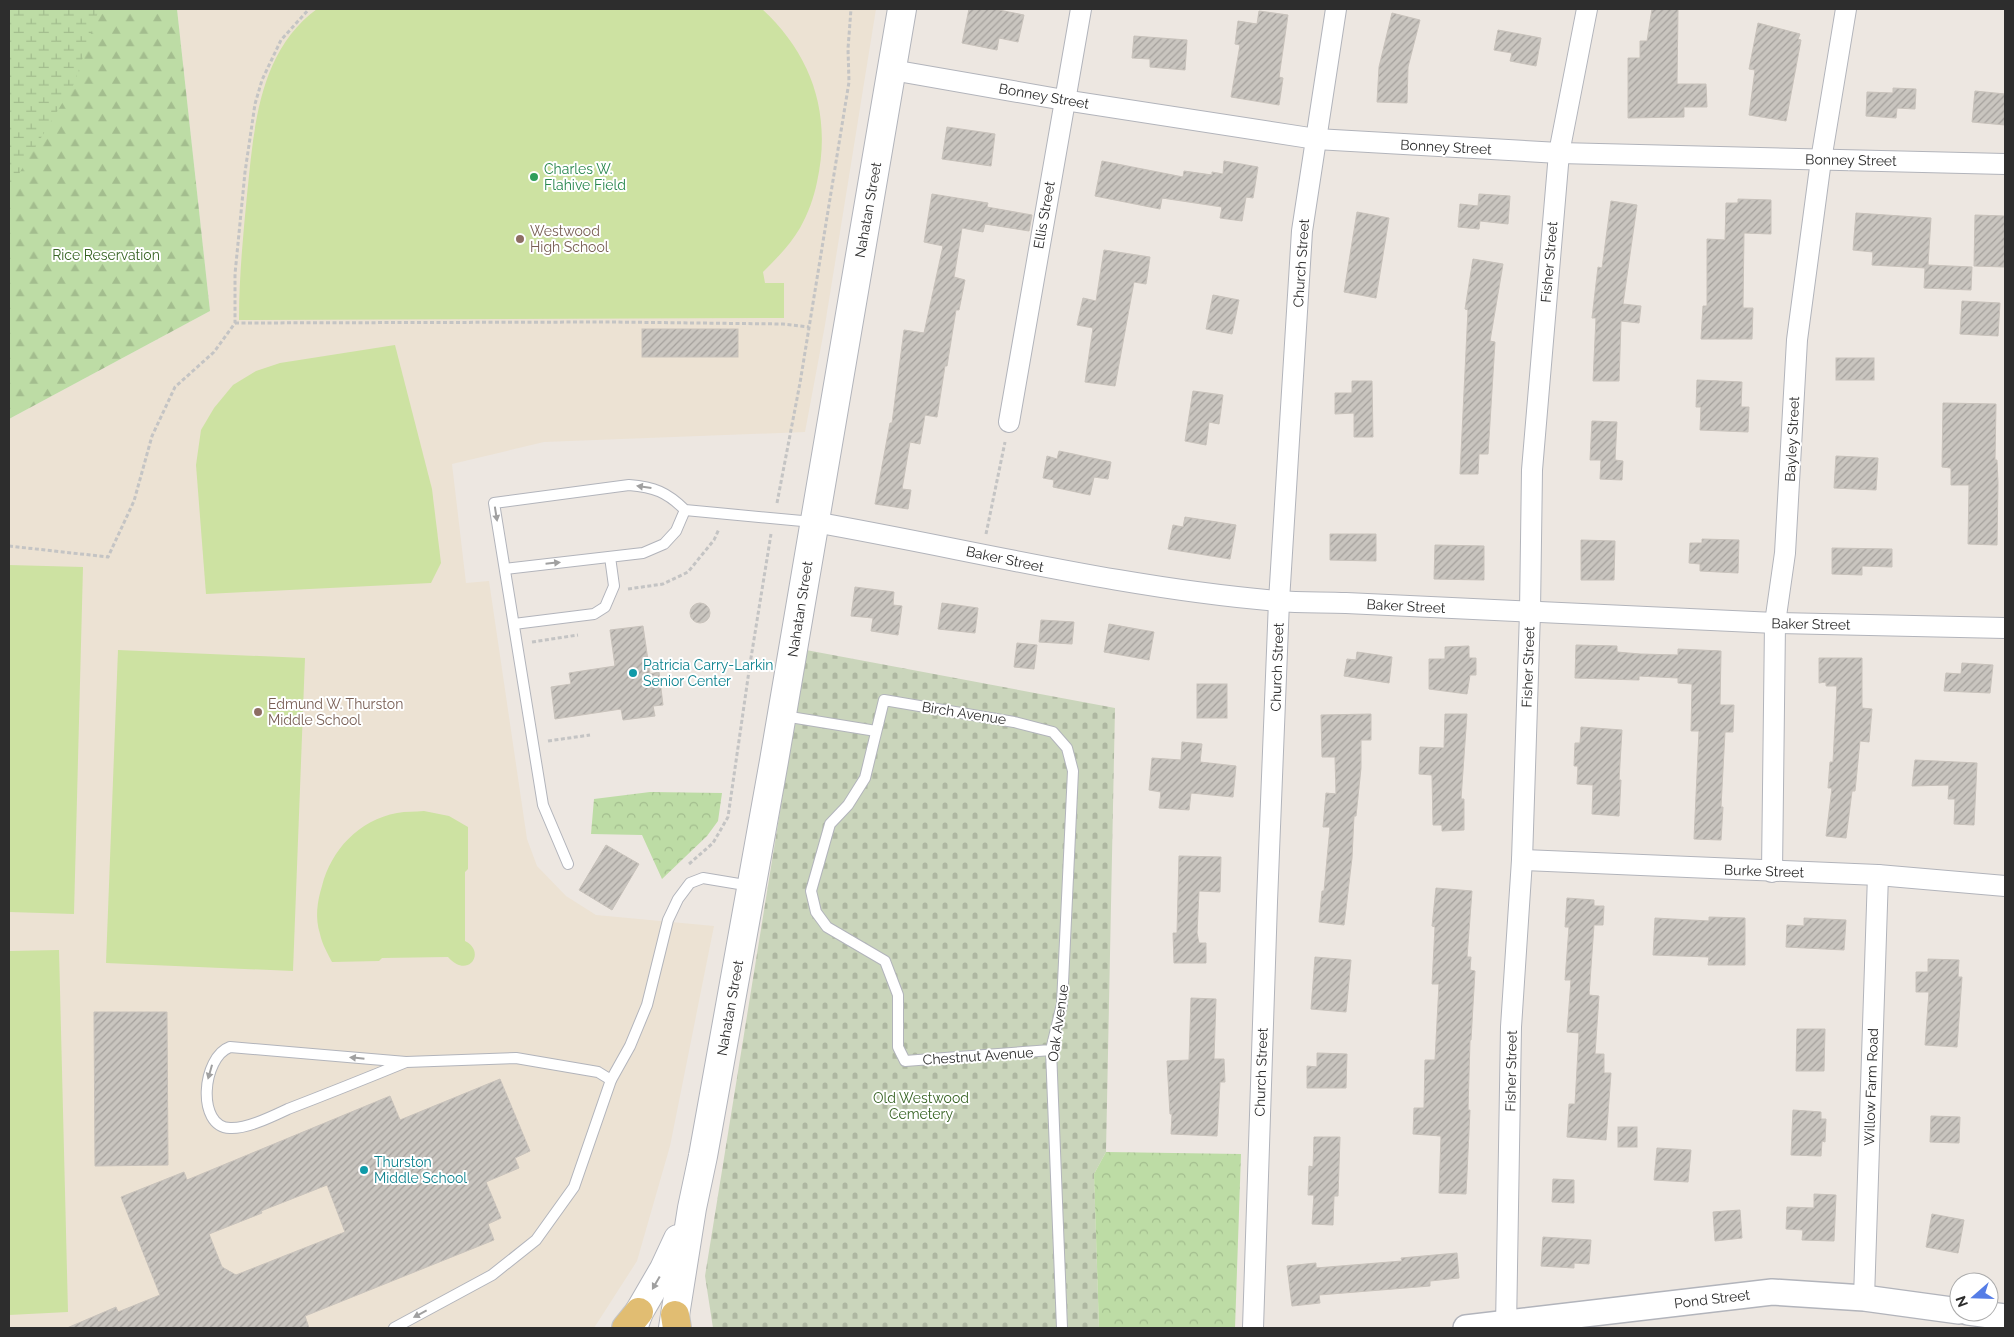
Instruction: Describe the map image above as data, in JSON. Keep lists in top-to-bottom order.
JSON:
{
  "streets": {
    "main road": ["Nahatan Street"],
    "street": [
      "Bonney Street",
      "Ellis Street",
      "Fisher Street",
      "Church Street",
      "Bayley Street",
      "Baker Street",
      "Burke Street",
      "Willow Farm Road",
      "Pond Street"
    ],
    "lane": ["Birch Avenue", "Oak Avenue", "Chestnut Avenue"]
  },
  "crossings": [
    ["Bonney Street", "Nahatan Street"],
    ["Bonney Street", "Ellis Street"],
    ["Bonney Street", "Fisher Street"],
    ["Bonney Street", "Church Street"],
    ["Bonney Street", "Bayley Street"],
    ["Nahatan Street", "Baker Street"],
    ["Fisher Street", "Baker Street"],
    ["Fisher Street", "Burke Street"],
    ["Fisher Street", "Pond Street"],
    ["Church Street", "Baker Street"],
    ["Bayley Street", "Baker Street"],
    ["Bayley Street", "Burke Street"],
    ["Birch Avenue", "Oak Avenue"],
    ["Birch Avenue", "Chestnut Avenue"],
    ["Burke Street", "Willow Farm Road"],
    ["Oak Avenue", "Chestnut Avenue"],
    ["Willow Farm Road", "Pond Street"]
  ],
  "parks": ["Rice Reservation", "Old Westwood Cemetery"],
  "places": [
    "Charles W. Flahive Field",
    "Westwood High School",
    "Patricia Carry-Larkin Senior Center",
    "Edmund W. Thurston Middle School",
    "Thurston Middle School"
  ],
  "north": "left"
}
